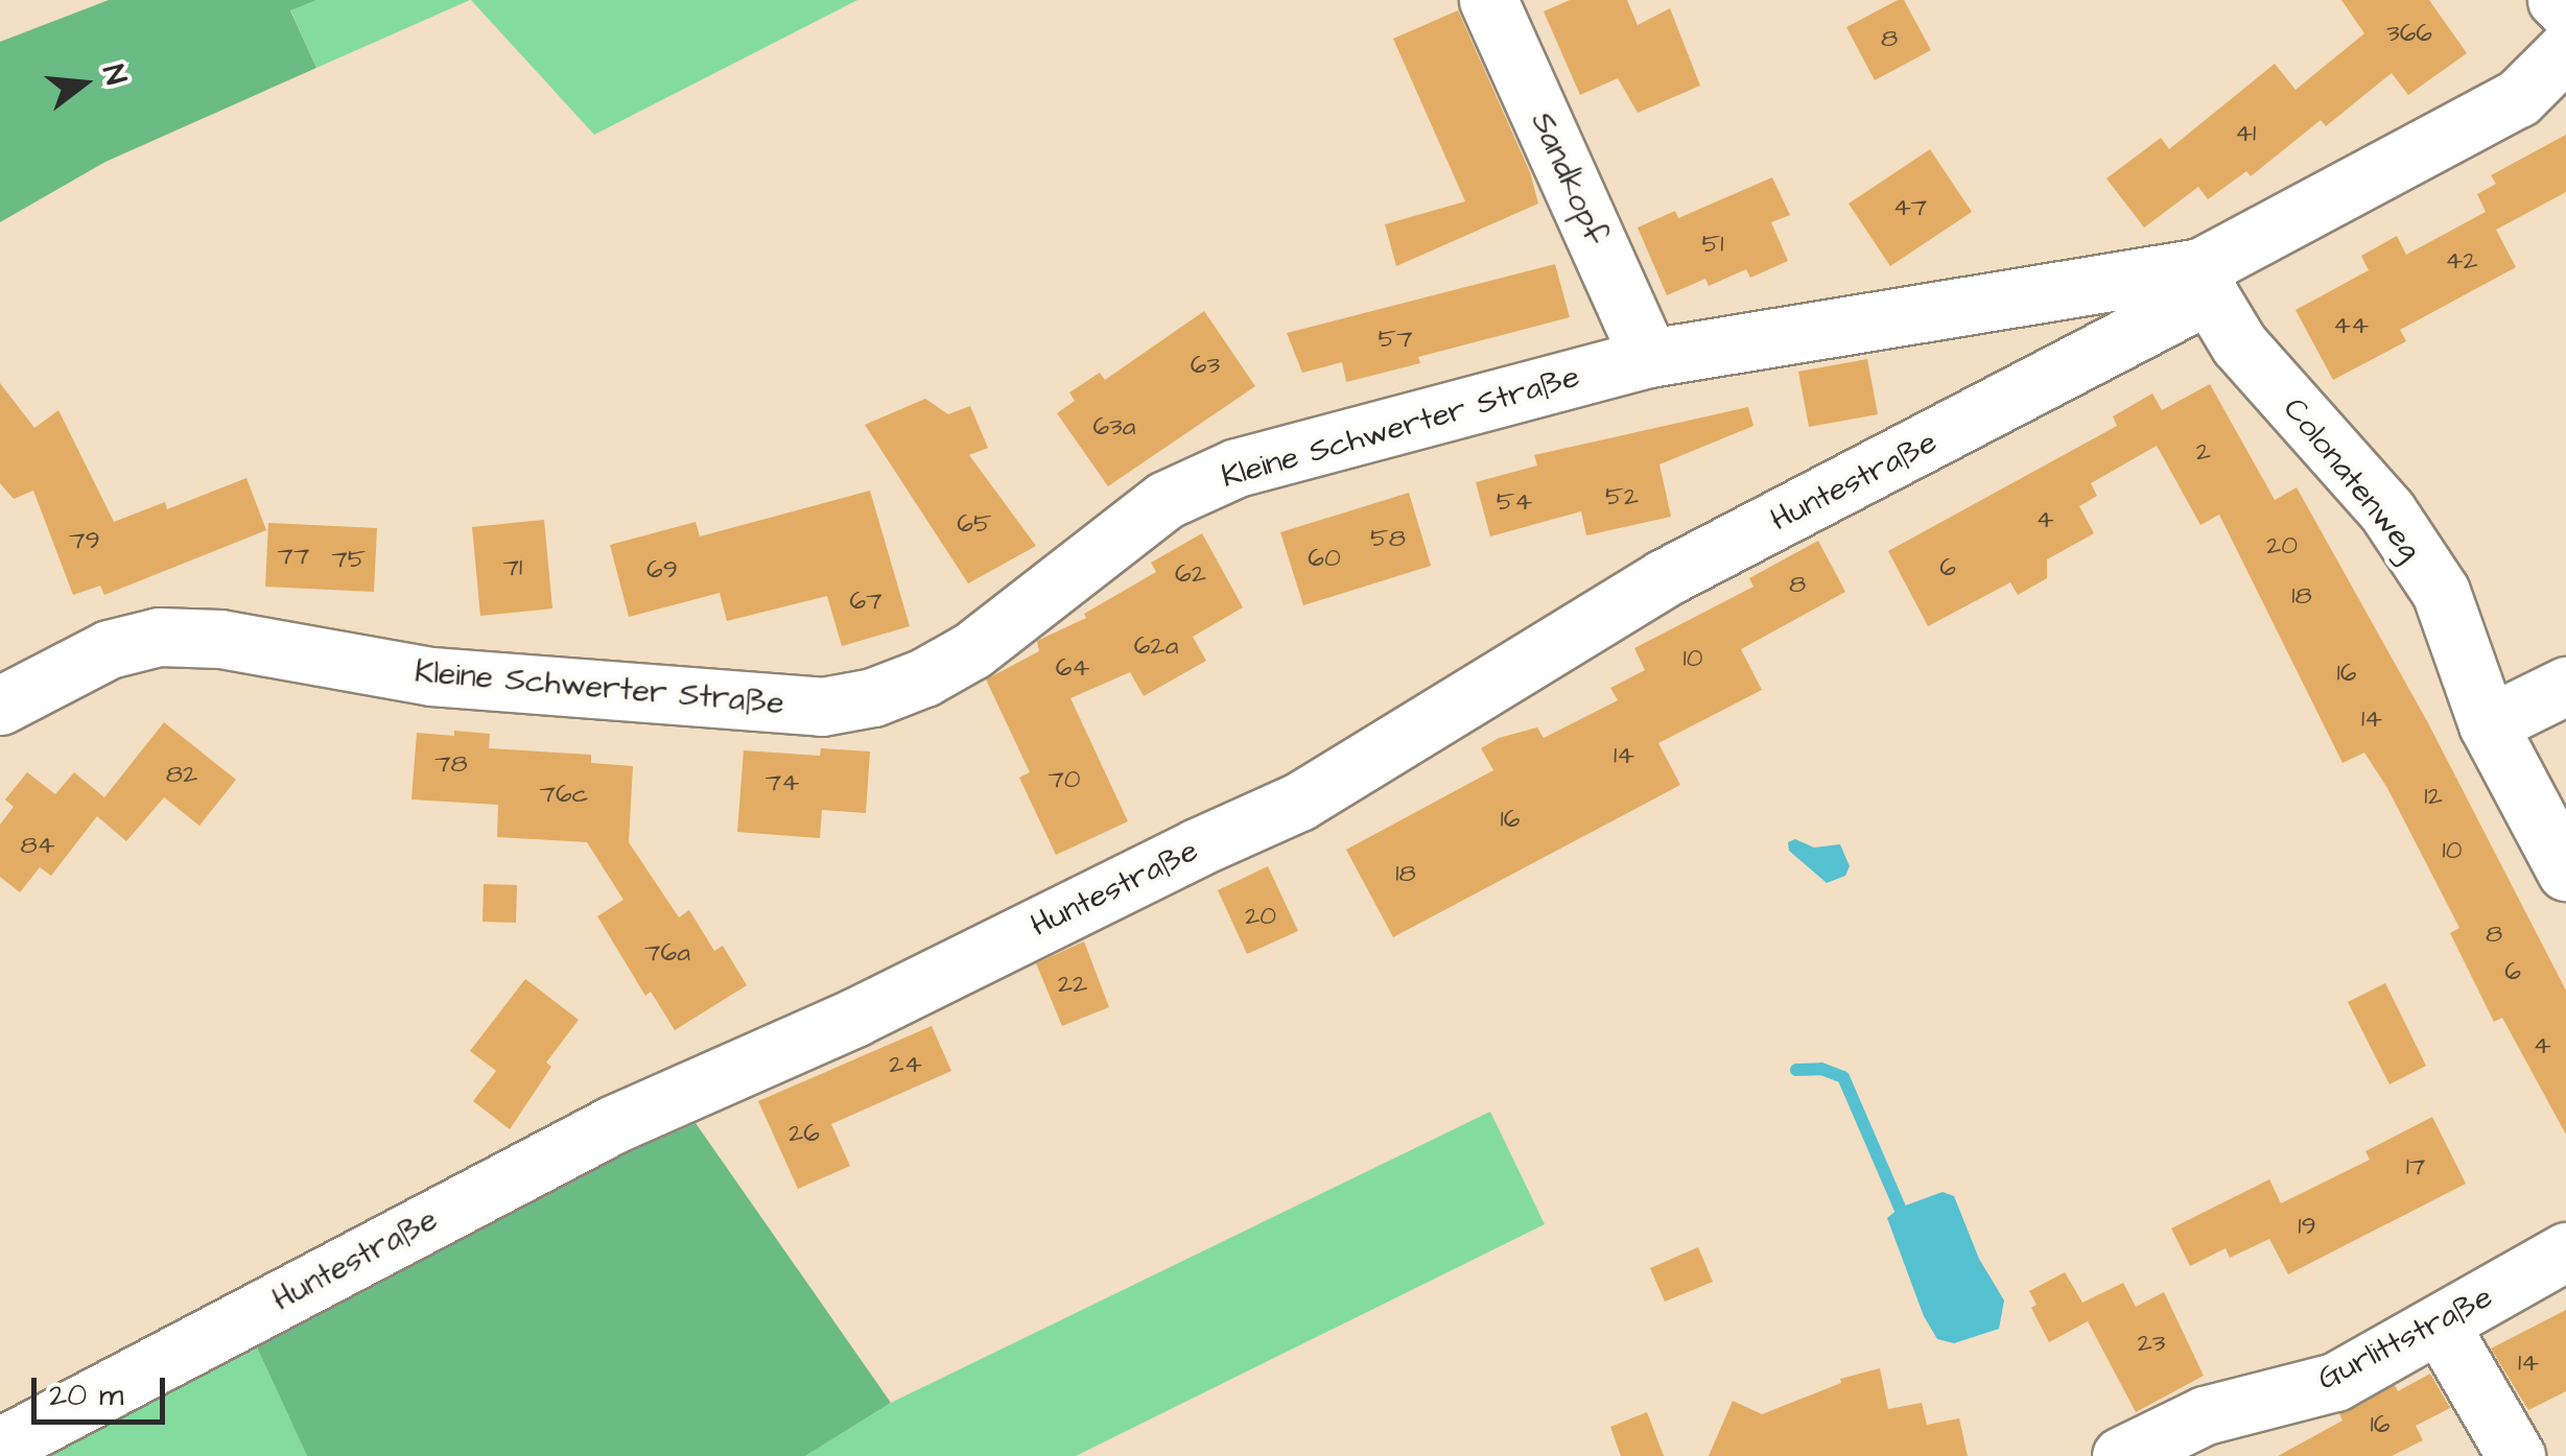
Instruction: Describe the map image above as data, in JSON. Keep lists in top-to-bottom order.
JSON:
{
  "streets": {
    "street": [
      "Sandkopf",
      "Kleine Schwerter Straße",
      "Colonatenweg",
      "Huntestraße",
      "Gurlittstraße"
    ]
  },
  "crossings": [
    ["Sandkopf", "Kleine Schwerter Straße"],
    ["Kleine Schwerter Straße", "Colonatenweg"],
    ["Kleine Schwerter Straße", "Huntestraße"],
    ["Colonatenweg", "Huntestraße"]
  ],
  "house_numbers": [
    "366",
    "8",
    "41",
    "47",
    "51",
    "42",
    "44",
    "57",
    "63",
    "63a",
    "2",
    "52",
    "54",
    "4",
    "65",
    "58",
    "79",
    "20",
    "77",
    "60",
    "75",
    "71",
    "6",
    "69",
    "62",
    "8",
    "18",
    "67",
    "62a",
    "10",
    "64",
    "16",
    "14",
    "14",
    "78",
    "82",
    "70",
    "74",
    "76c",
    "12",
    "16",
    "84",
    "10",
    "18",
    "20",
    "8",
    "76a",
    "6",
    "22",
    "4",
    "24",
    "26",
    "17",
    "19",
    "23",
    "14",
    "16"
  ],
  "scale_bar": "20 m",
  "north": "right"
}
